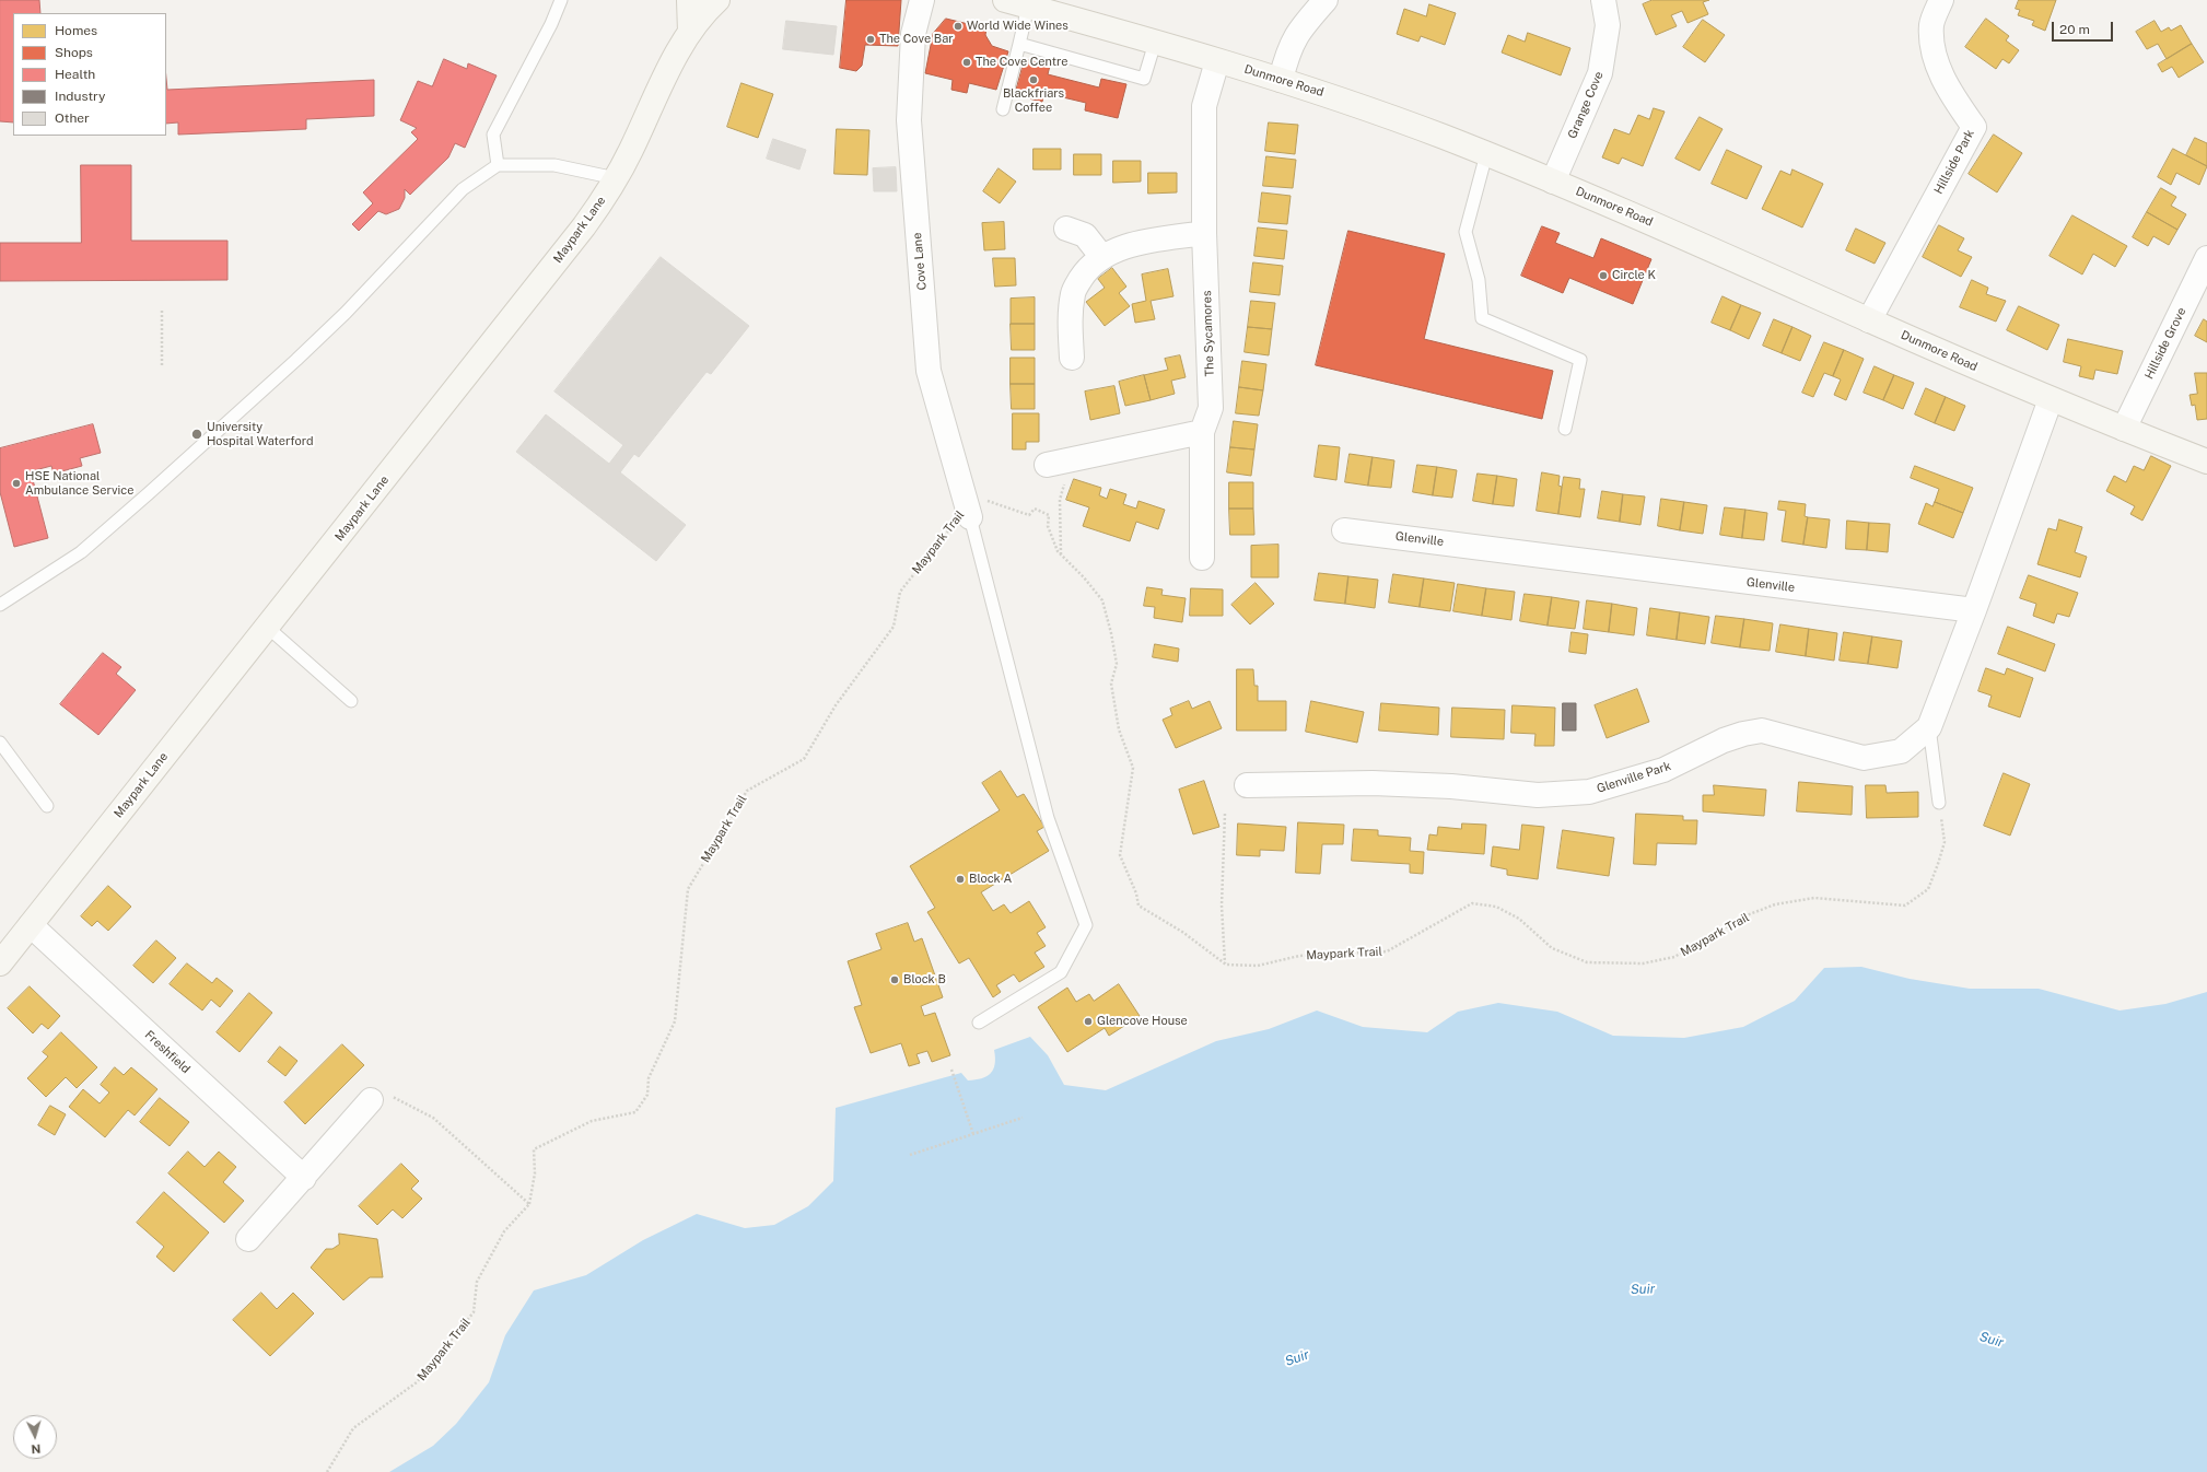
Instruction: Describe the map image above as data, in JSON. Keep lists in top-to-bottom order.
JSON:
{
  "streets": {
    "main road": ["Dunmore Road", "Maypark Lane"],
    "street": [
      "Grange Cove",
      "Hillside Park",
      "Cove Lane",
      "The Sycamores",
      "Hillside Grove",
      "Glenville",
      "Glenville Park",
      "Freshfield"
    ],
    "path": ["Maypark Trail"]
  },
  "crossings": [
    ["Dunmore Road", "Grange Cove"],
    ["Dunmore Road", "Hillside Park"],
    ["Dunmore Road", "The Sycamores"],
    ["Dunmore Road", "Hillside Grove"],
    ["Maypark Lane", "Freshfield"],
    ["Cove Lane", "Maypark Trail"],
    ["Glenville", "Glenville Park"]
  ],
  "water": ["Suir"],
  "places": [
    "World Wide Wines",
    "The Cove Bar",
    "The Cove Centre",
    "Blackfriars Coffee",
    "Circle K",
    "University Hospital Waterford",
    "HSE National Ambulance Service",
    "Block A",
    "Block B",
    "Glencove House"
  ],
  "legend": [
    "Homes",
    "Shops",
    "Health",
    "Industry",
    "Other"
  ],
  "scale_bar": "20 m",
  "north": "bottom"
}
